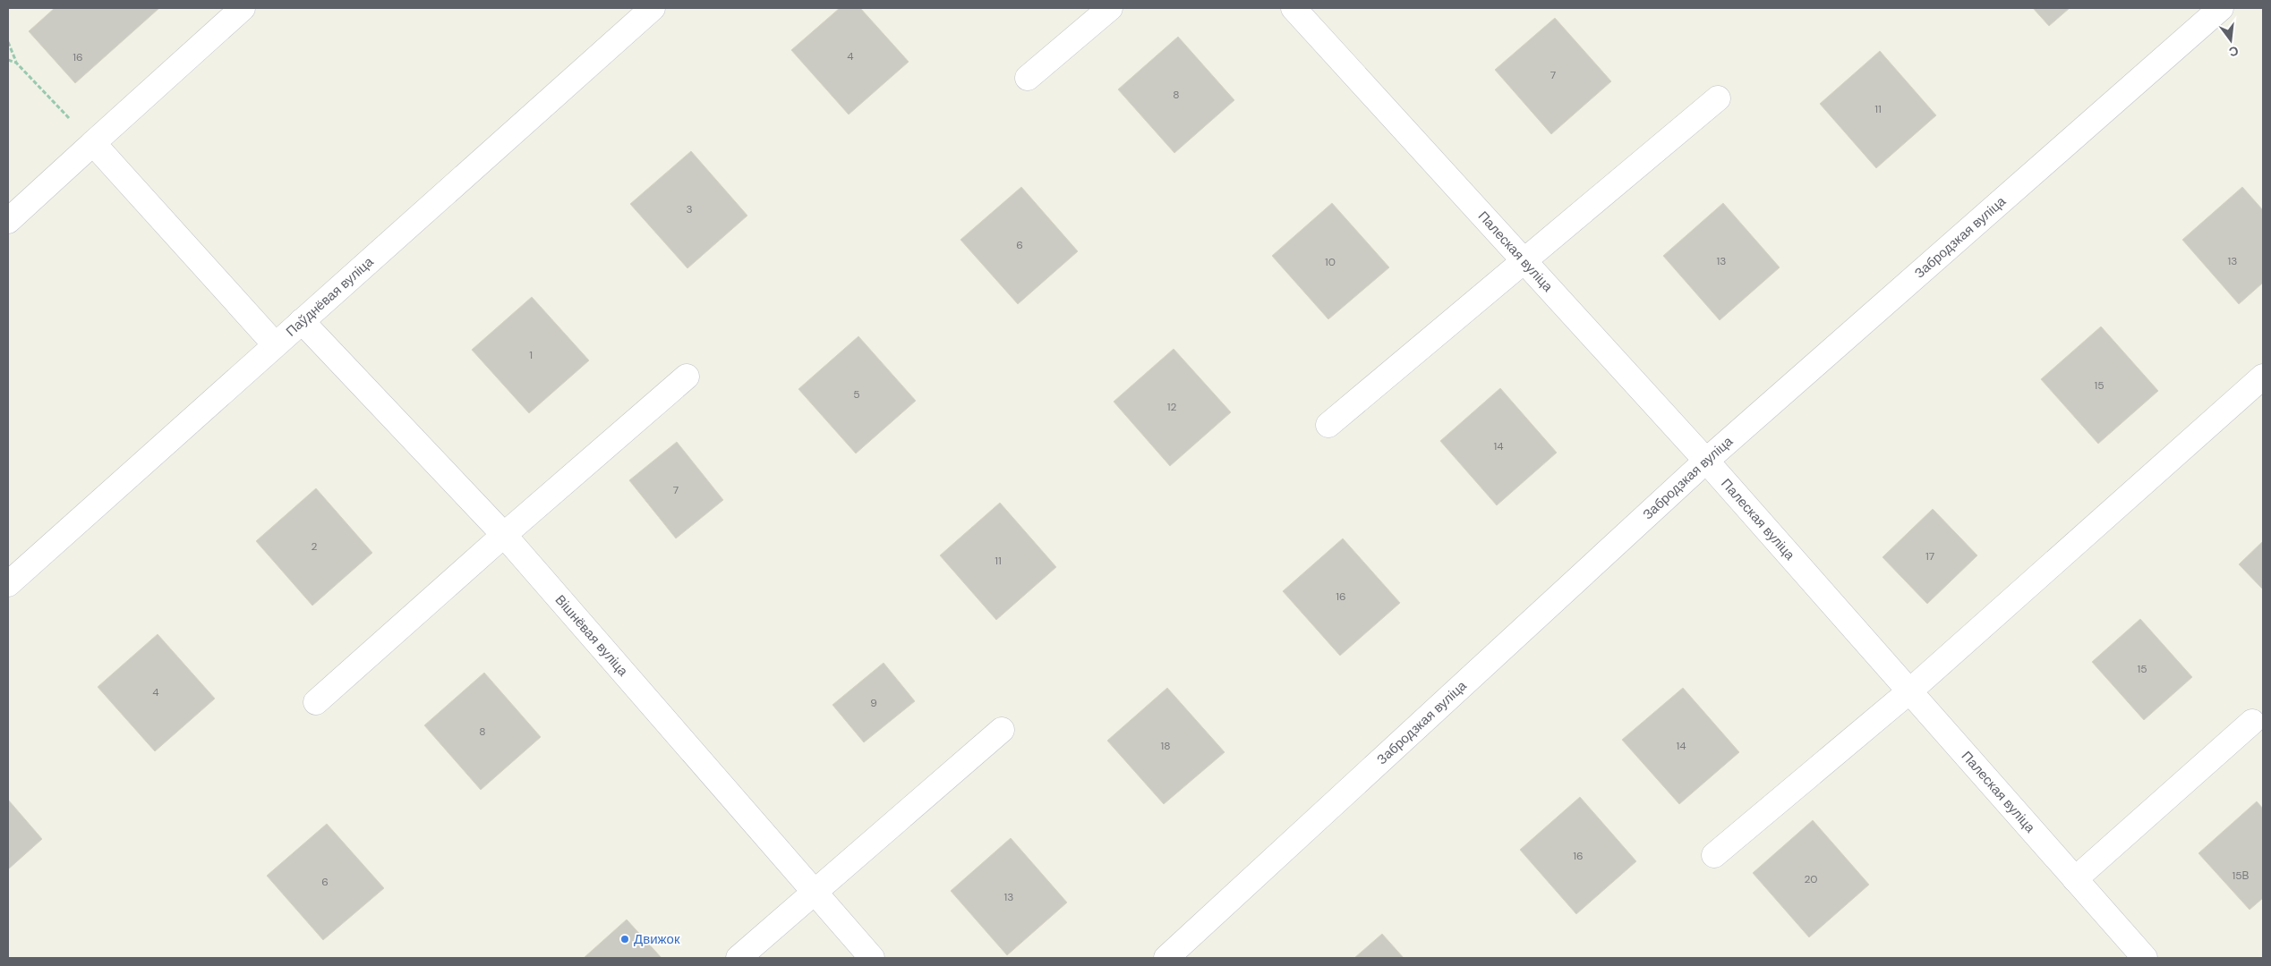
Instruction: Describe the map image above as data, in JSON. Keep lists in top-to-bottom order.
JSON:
{
  "streets": {
    "street": [
      "Забродзкая вуліца",
      "Палеская вуліца",
      "Паўднёвая вуліца",
      "Вішнёвая вуліца"
    ]
  },
  "crossings": [
    ["Забродзкая вуліца", "Палеская вуліца"],
    ["Паўднёвая вуліца", "Вішнёвая вуліца"]
  ],
  "places": ["Движок"],
  "house_numbers": [
    "4",
    "16",
    "7",
    "8",
    "11",
    "3",
    "6",
    "13",
    "13",
    "10",
    "1",
    "15",
    "5",
    "12",
    "14",
    "7",
    "2",
    "17",
    "11",
    "16",
    "15",
    "4",
    "9",
    "8",
    "18",
    "14",
    "16",
    "15В",
    "20",
    "6",
    "13"
  ],
  "north": "bottom"
}
